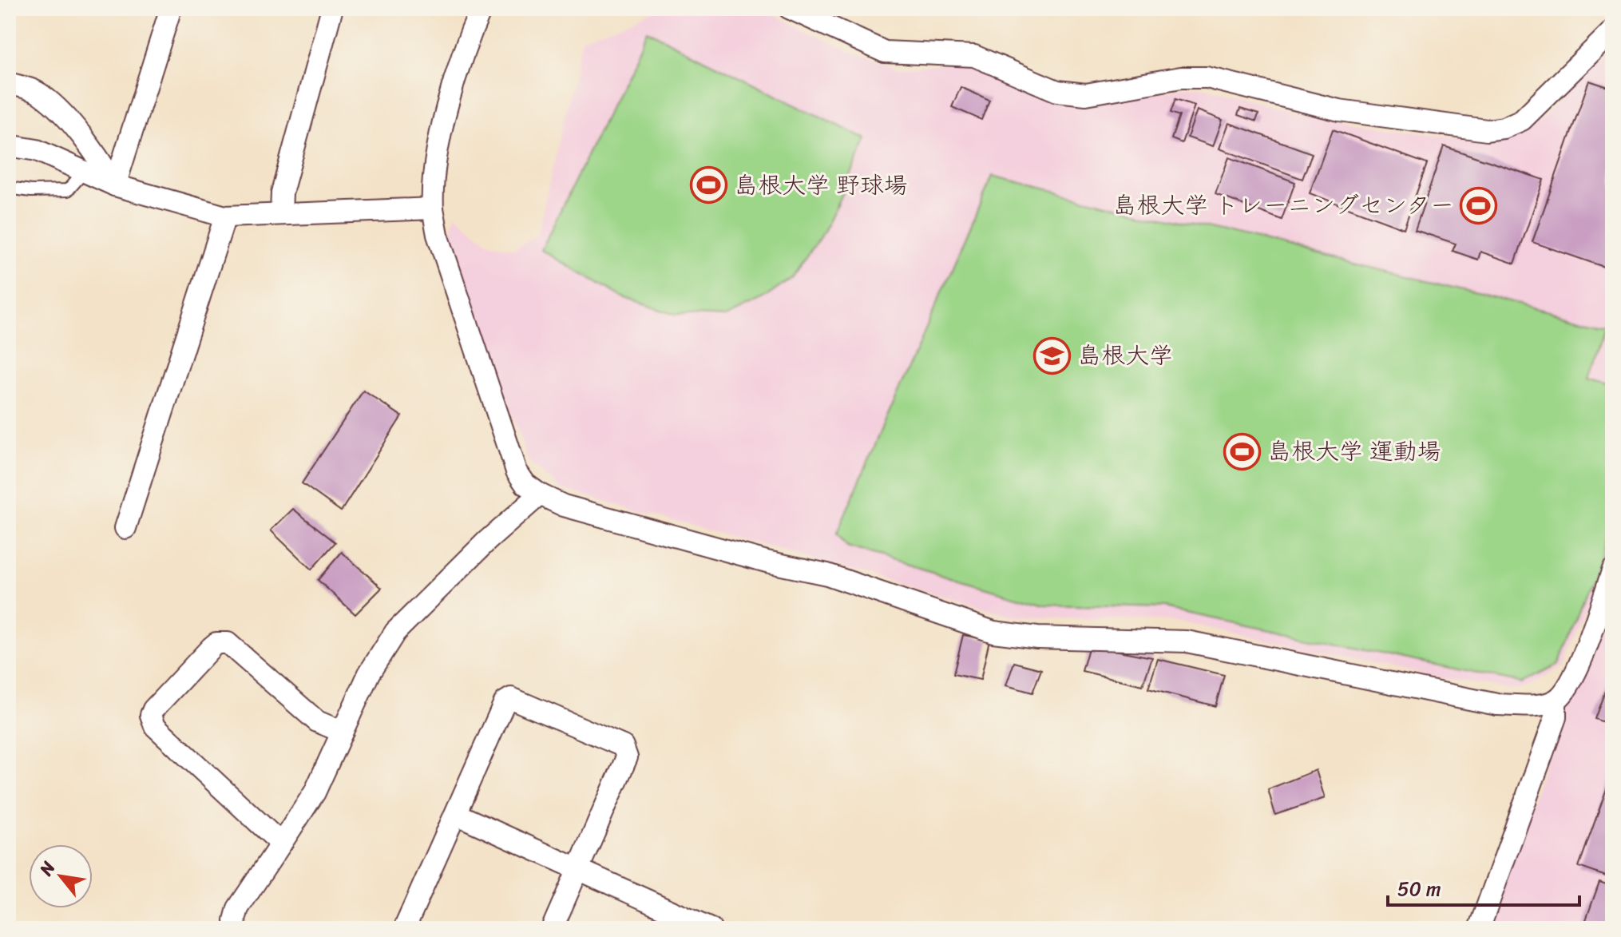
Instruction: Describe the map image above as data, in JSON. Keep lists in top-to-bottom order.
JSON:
{
  "places": {
    "sports": ["島根大学 野球場", "島根大学 トレーニングセンター", "島根大学 運動場"],
    "school or university": ["島根大学"]
  },
  "scale_bar": "50 m",
  "north": "top left"
}
